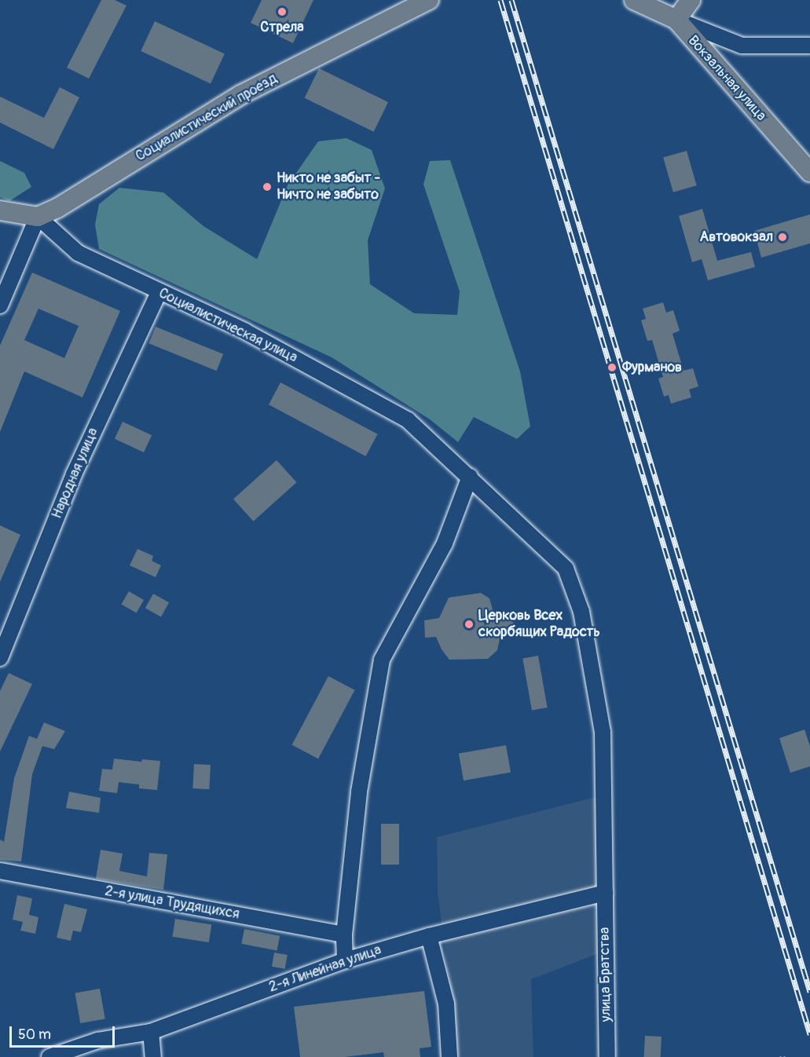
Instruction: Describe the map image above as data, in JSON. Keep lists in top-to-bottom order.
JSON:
{
  "streets": {
    "main road": ["Вокзальная улица", "Социалистический проезд"],
    "street": [
      "Социалистическая улица",
      "Народная улица",
      "2-я улица Трудящихся",
      "2-я Линейная улица",
      "улица Братства"
    ]
  },
  "crossings": [
    ["Социалистический проезд", "Социалистическая улица"],
    ["Социалистическая улица", "Народная улица"],
    ["Социалистическая улица", "2-я Линейная улица"],
    ["Социалистическая улица", "улица Братства"],
    ["2-я Линейная улица", "улица Братства"]
  ],
  "places": [
    "Стрела",
    "Никто не забыт - Ничто не забыто",
    "Автовокзал",
    "Фурманов",
    "Церковь Всех скорбящих Радость"
  ],
  "scale_bar": "50 m"
}
